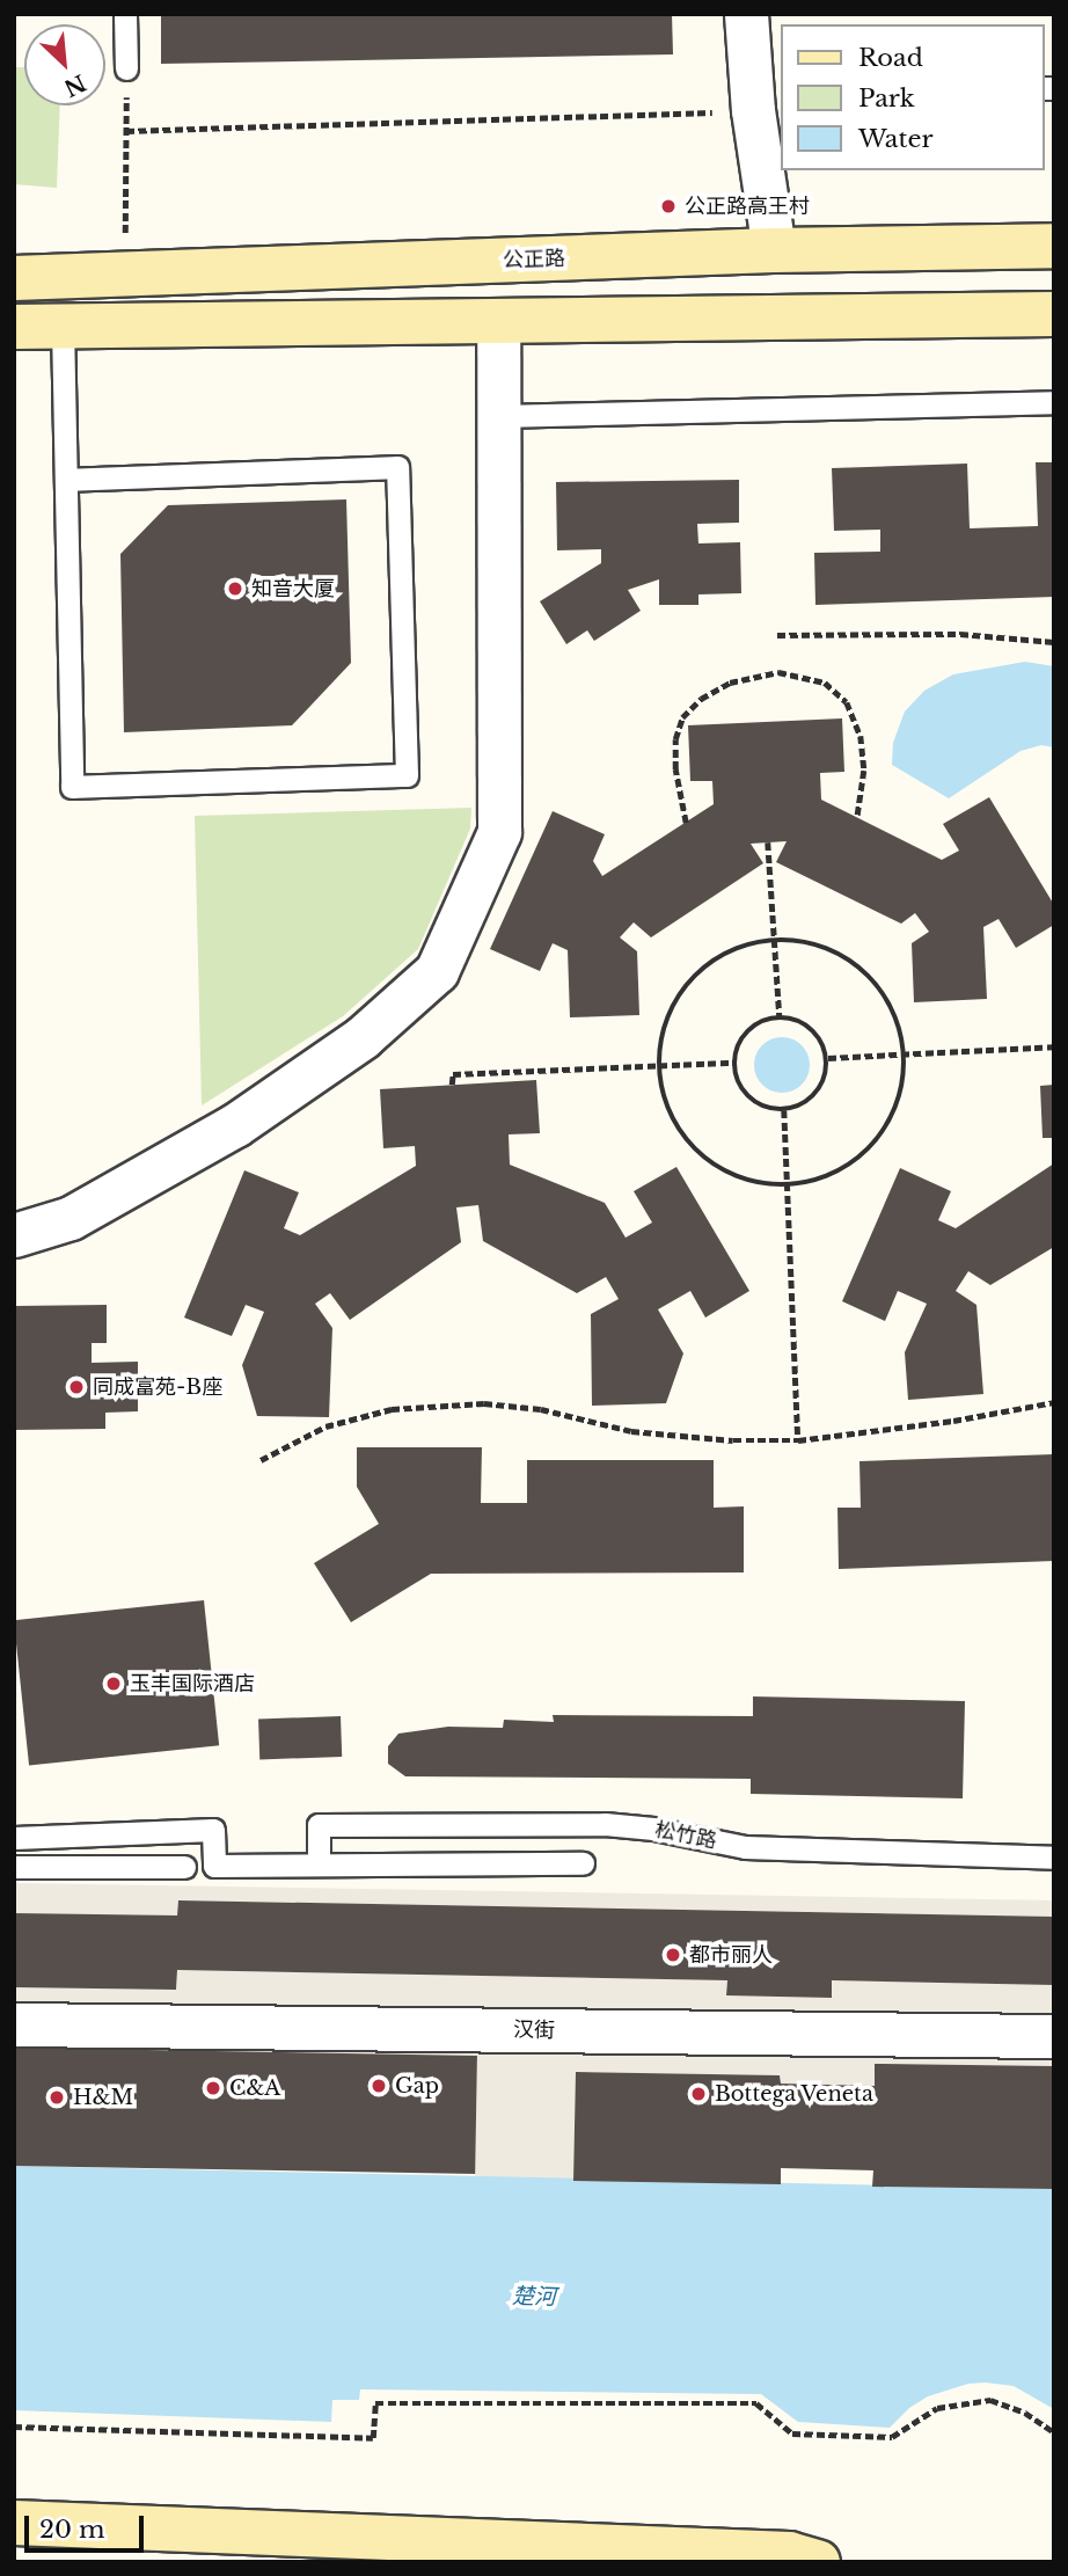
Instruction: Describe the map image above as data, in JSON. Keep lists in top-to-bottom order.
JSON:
{
  "streets": {
    "main road": ["公正路"],
    "street": ["汉街"],
    "lane": ["松竹路"]
  },
  "water": ["楚河"],
  "places": [
    "公正路高王村",
    "知音大厦",
    "同成富苑-B座",
    "玉丰国际酒店",
    "都市丽人",
    "Gap",
    "C&A",
    "Bottega Veneta",
    "H&M"
  ],
  "legend": ["Road", "Park", "Water"],
  "scale_bar": "20 m",
  "north": "bottom right"
}
